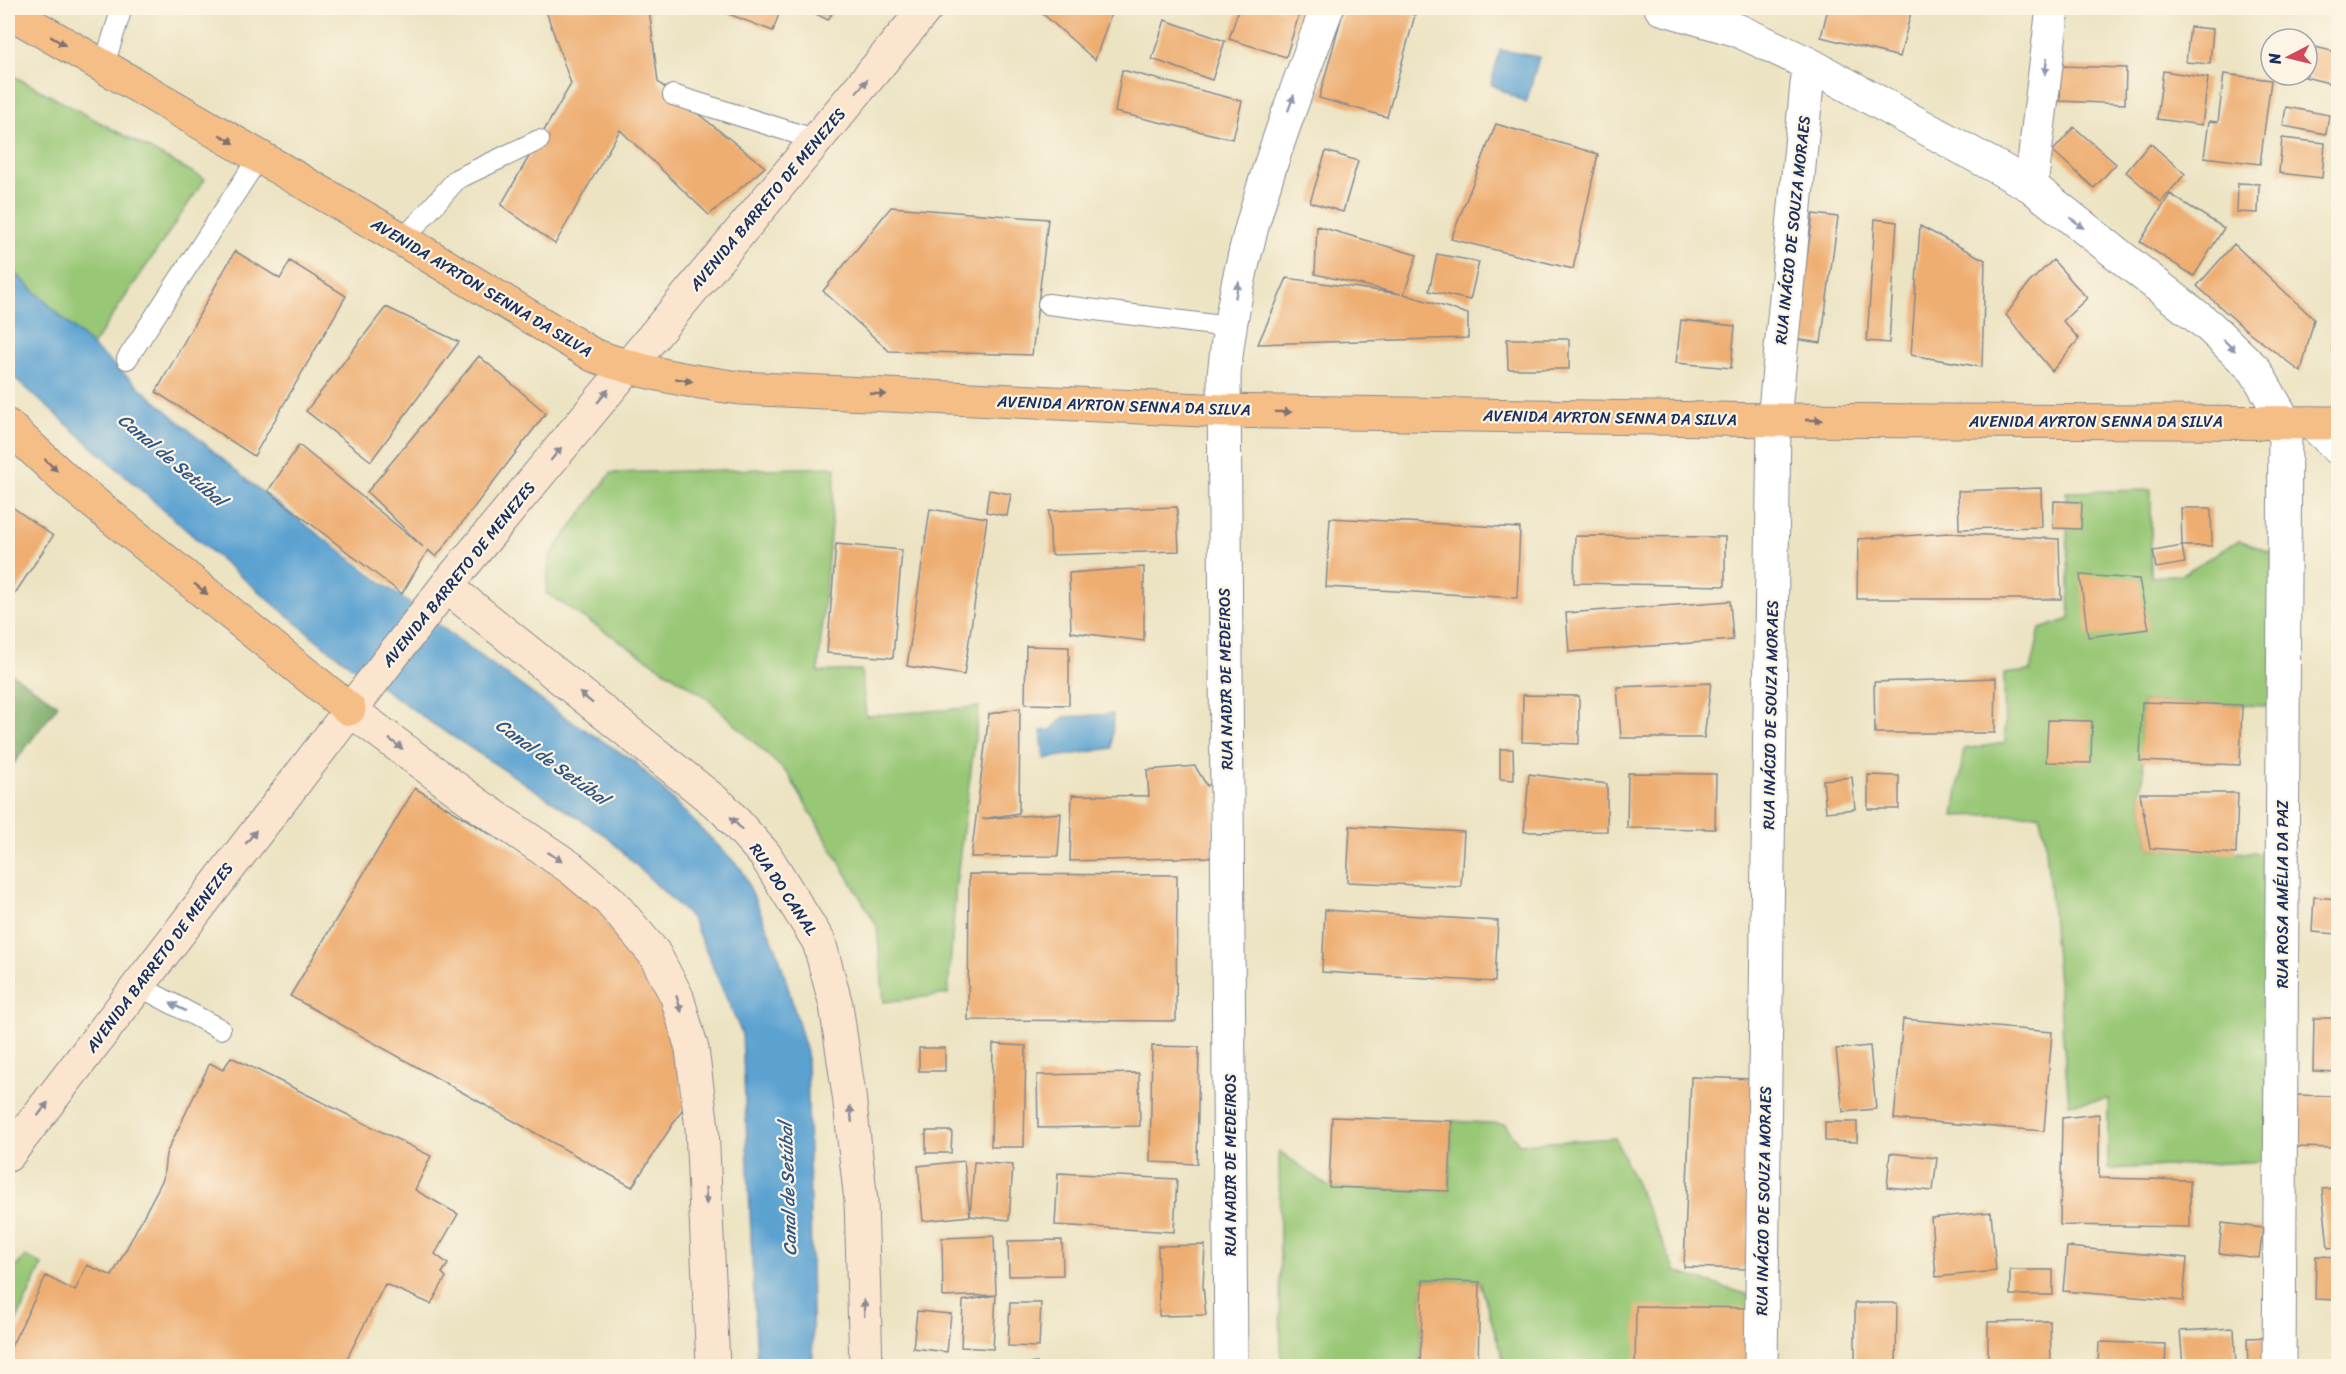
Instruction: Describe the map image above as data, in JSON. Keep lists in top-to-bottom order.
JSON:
{
  "streets": {
    "main road": ["AVENIDA AYRTON SENNA DA SILVA"],
    "street": [
      "AVENIDA BARRETO DE MENEZES",
      "RUA INÁCIO DE SOUZA MORAES",
      "RUA NADIR DE MEDEIROS",
      "RUA DO CANAL",
      "RUA ROSA AMÉLIA DA PAZ"
    ]
  },
  "crossings": [
    ["AVENIDA BARRETO DE MENEZES", "AVENIDA AYRTON SENNA DA SILVA"],
    ["AVENIDA BARRETO DE MENEZES", "RUA DO CANAL"],
    ["RUA INÁCIO DE SOUZA MORAES", "AVENIDA AYRTON SENNA DA SILVA"],
    ["AVENIDA AYRTON SENNA DA SILVA", "RUA NADIR DE MEDEIROS"],
    ["AVENIDA AYRTON SENNA DA SILVA", "RUA ROSA AMÉLIA DA PAZ"]
  ],
  "one_way": ["AVENIDA BARRETO DE MENEZES", "AVENIDA AYRTON SENNA DA SILVA"],
  "water": ["Canal de Setúbal"],
  "north": "left"
}
